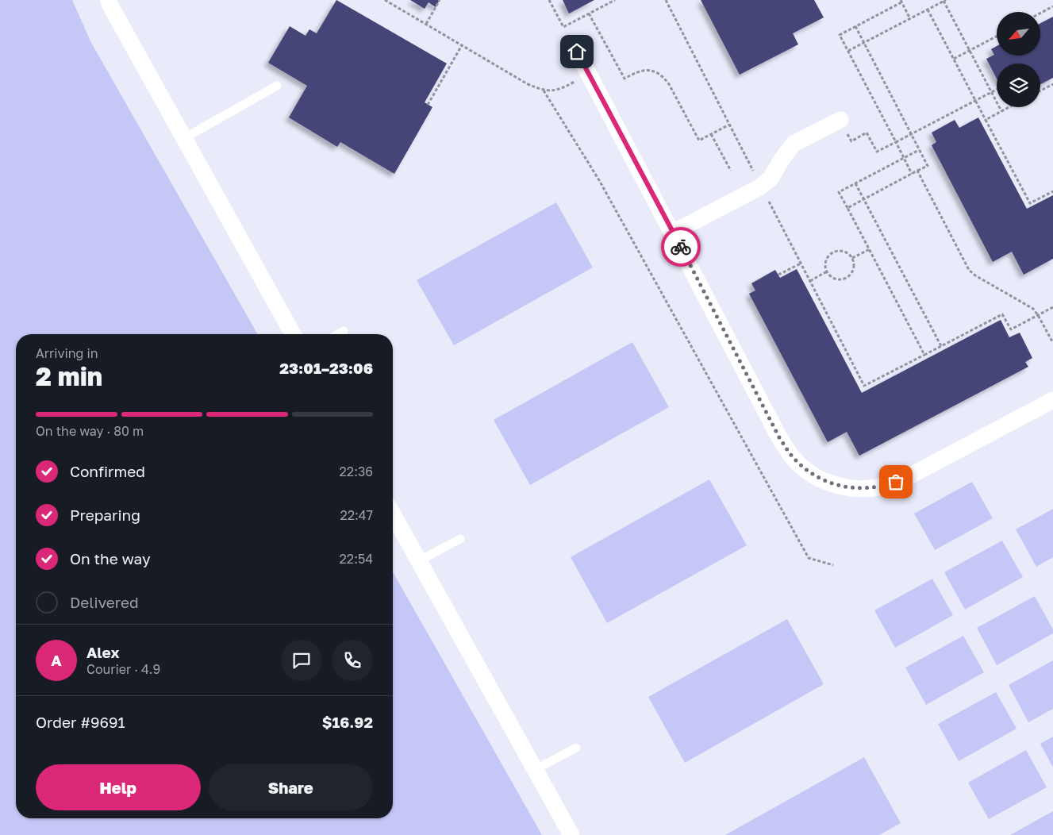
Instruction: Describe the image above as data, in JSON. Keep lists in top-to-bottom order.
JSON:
{
  "north": "bottom left",
  "page": {
    "heading": ["2 min", "Arriving in", "23:01–23:06"],
    "panel": [
      "Alex",
      "Courier · 4.9",
      "Order #9691",
      "$16.92"
    ],
    "bar": "On the way · 80 m",
    "list": [
      ["Confirmed", "22:36"],
      ["Preparing", "22:47"],
      ["On the way", "22:54"],
      "Delivered"
    ],
    "round": "A",
    "buttons": ["Help", "Share"]
  }
}
